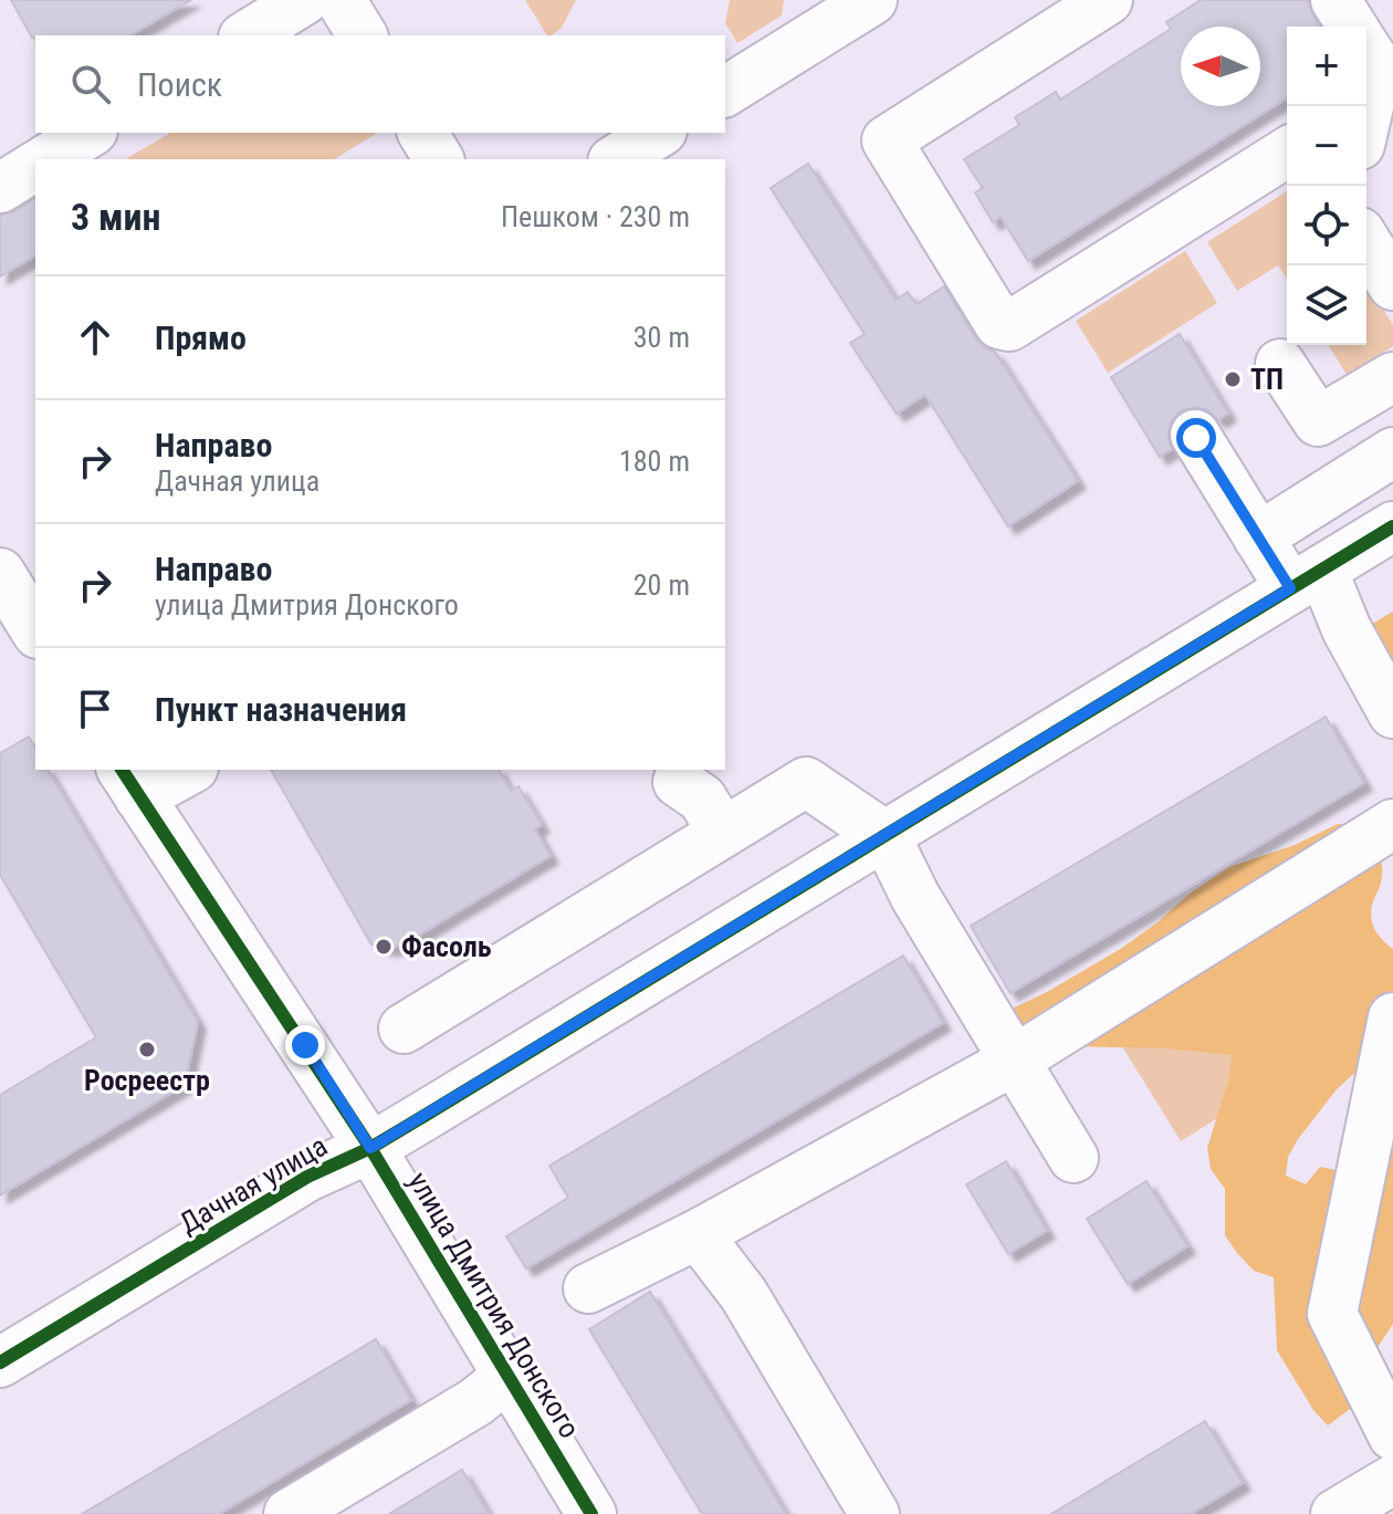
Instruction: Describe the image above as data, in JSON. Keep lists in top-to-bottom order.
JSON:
{
  "streets": {
    "street": ["Дачная улица", "улица Дмитрия Донского"]
  },
  "crossings": [
    ["Дачная улица", "улица Дмитрия Донского"]
  ],
  "places": ["ТП", "Фасоль", "Росреестр"],
  "north": "left",
  "page": {
    "map_buttons": ["+", "−"],
    "search": "Поиск",
    "heading": ["3 мин", "Пешком · 230 m"],
    "list": [
      ["Прямо", "30 m"],
      ["Направо", "Дачная улица", "180 m"],
      ["Направо", "улица Дмитрия Донского", "20 m"],
      "Пункт назначения"
    ]
  }
}
